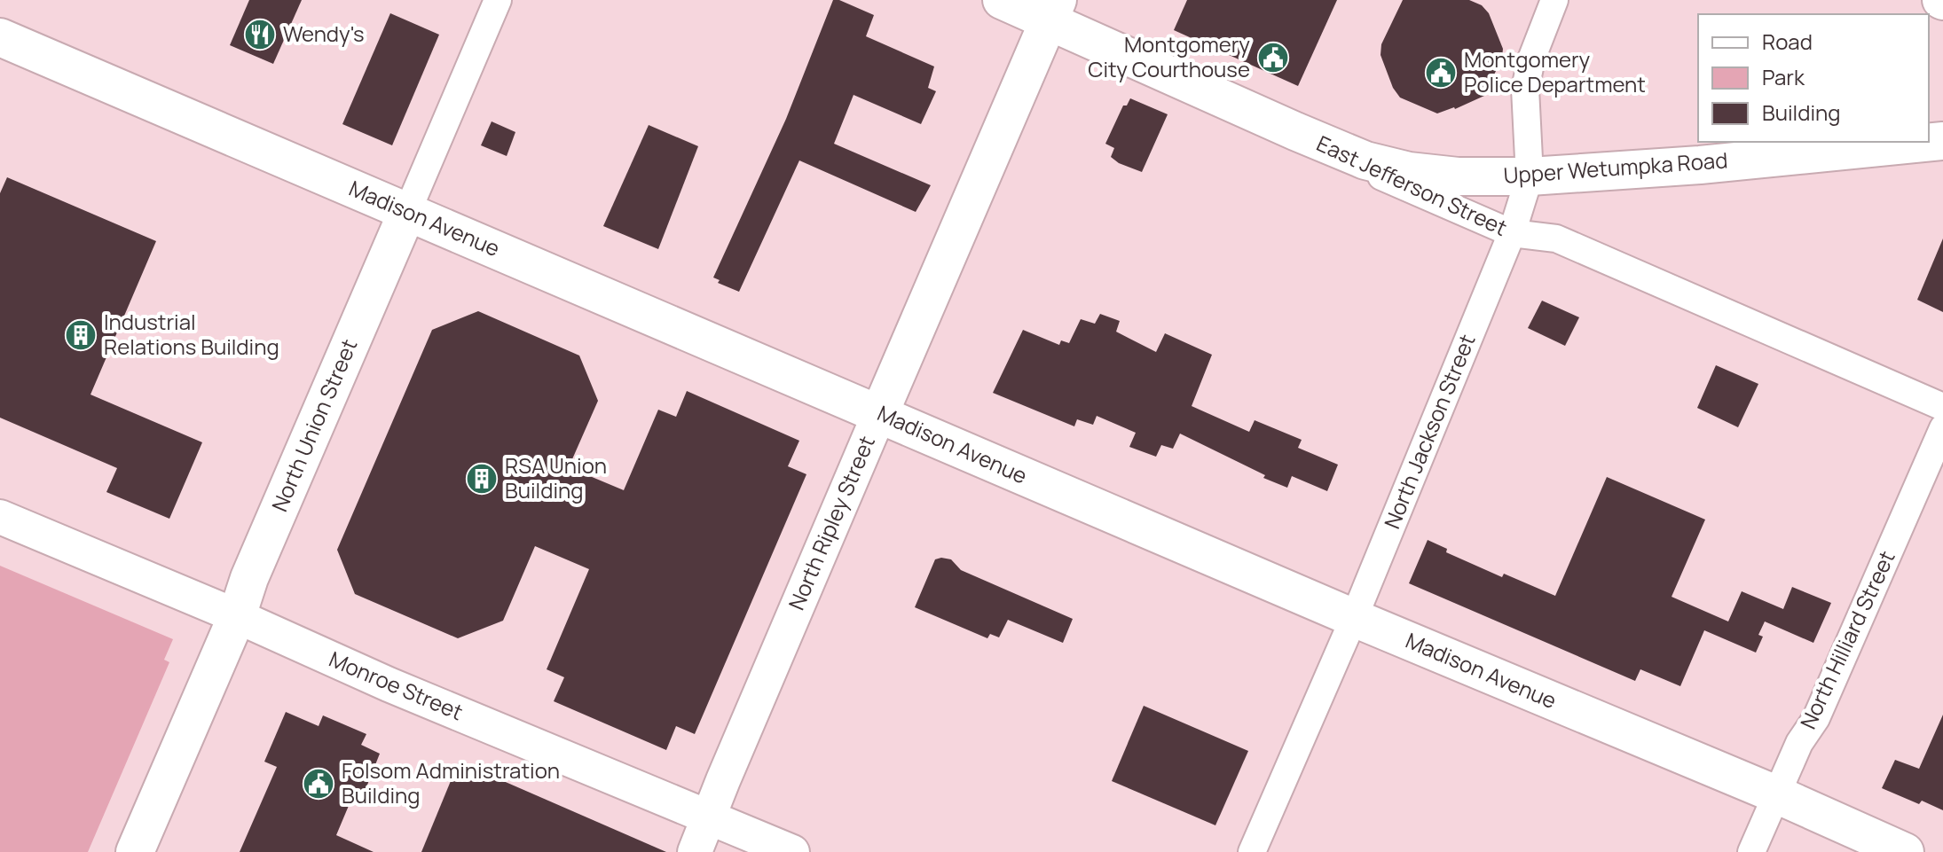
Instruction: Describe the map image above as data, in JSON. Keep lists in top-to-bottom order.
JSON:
{
  "streets": {
    "main road": [
      "Upper Wetumpka Road",
      "East Jefferson Street",
      "Madison Avenue",
      "North Union Street",
      "North Ripley Street"
    ],
    "street": ["North Jackson Street", "North Hilliard Street", "Monroe Street"]
  },
  "crossings": [
    ["Upper Wetumpka Road", "East Jefferson Street"],
    ["Upper Wetumpka Road", "North Jackson Street"],
    ["East Jefferson Street", "North Jackson Street"],
    ["East Jefferson Street", "North Ripley Street"],
    ["Madison Avenue", "North Union Street"],
    ["Madison Avenue", "North Jackson Street"],
    ["Madison Avenue", "North Ripley Street"],
    ["Madison Avenue", "North Hilliard Street"],
    ["North Union Street", "Monroe Street"],
    ["North Ripley Street", "Monroe Street"]
  ],
  "places": {
    "restaurant": ["Wendy's"],
    "public building": ["Montgomery City Courthouse", "Montgomery Police Department", "Folsom Administration Building"],
    "building": ["Industrial Relations Building", "RSA Union Building"]
  },
  "legend": ["Road", "Park", "Building"]
}
